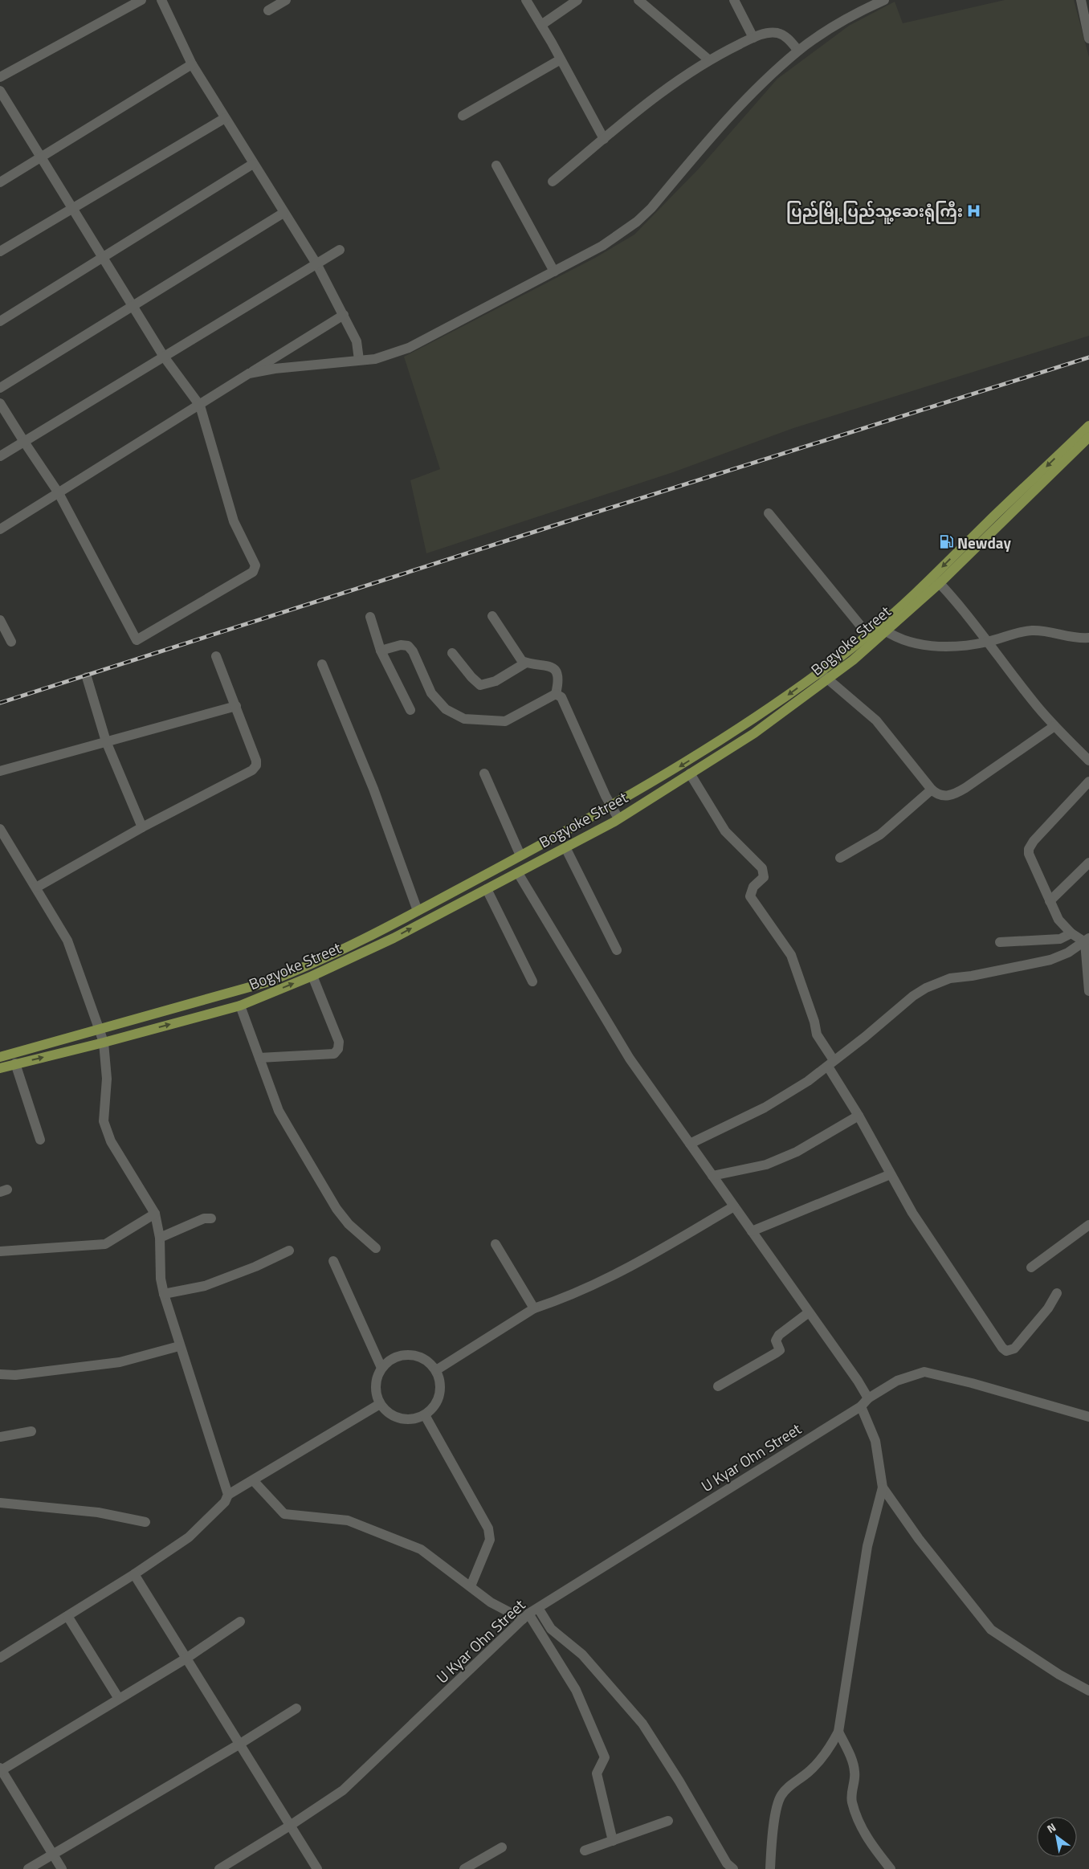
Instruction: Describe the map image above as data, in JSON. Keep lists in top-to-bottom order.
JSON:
{
  "streets": {
    "main road": ["Bogyoke Street"],
    "street": ["U Kyar Ohn Street"]
  },
  "places": {
    "hospital": ["ပြည်မြို့ပြည်သူ့ဆေးရုံကြီး"],
    "fuel station": ["Newday"]
  },
  "north": "top left"
}
